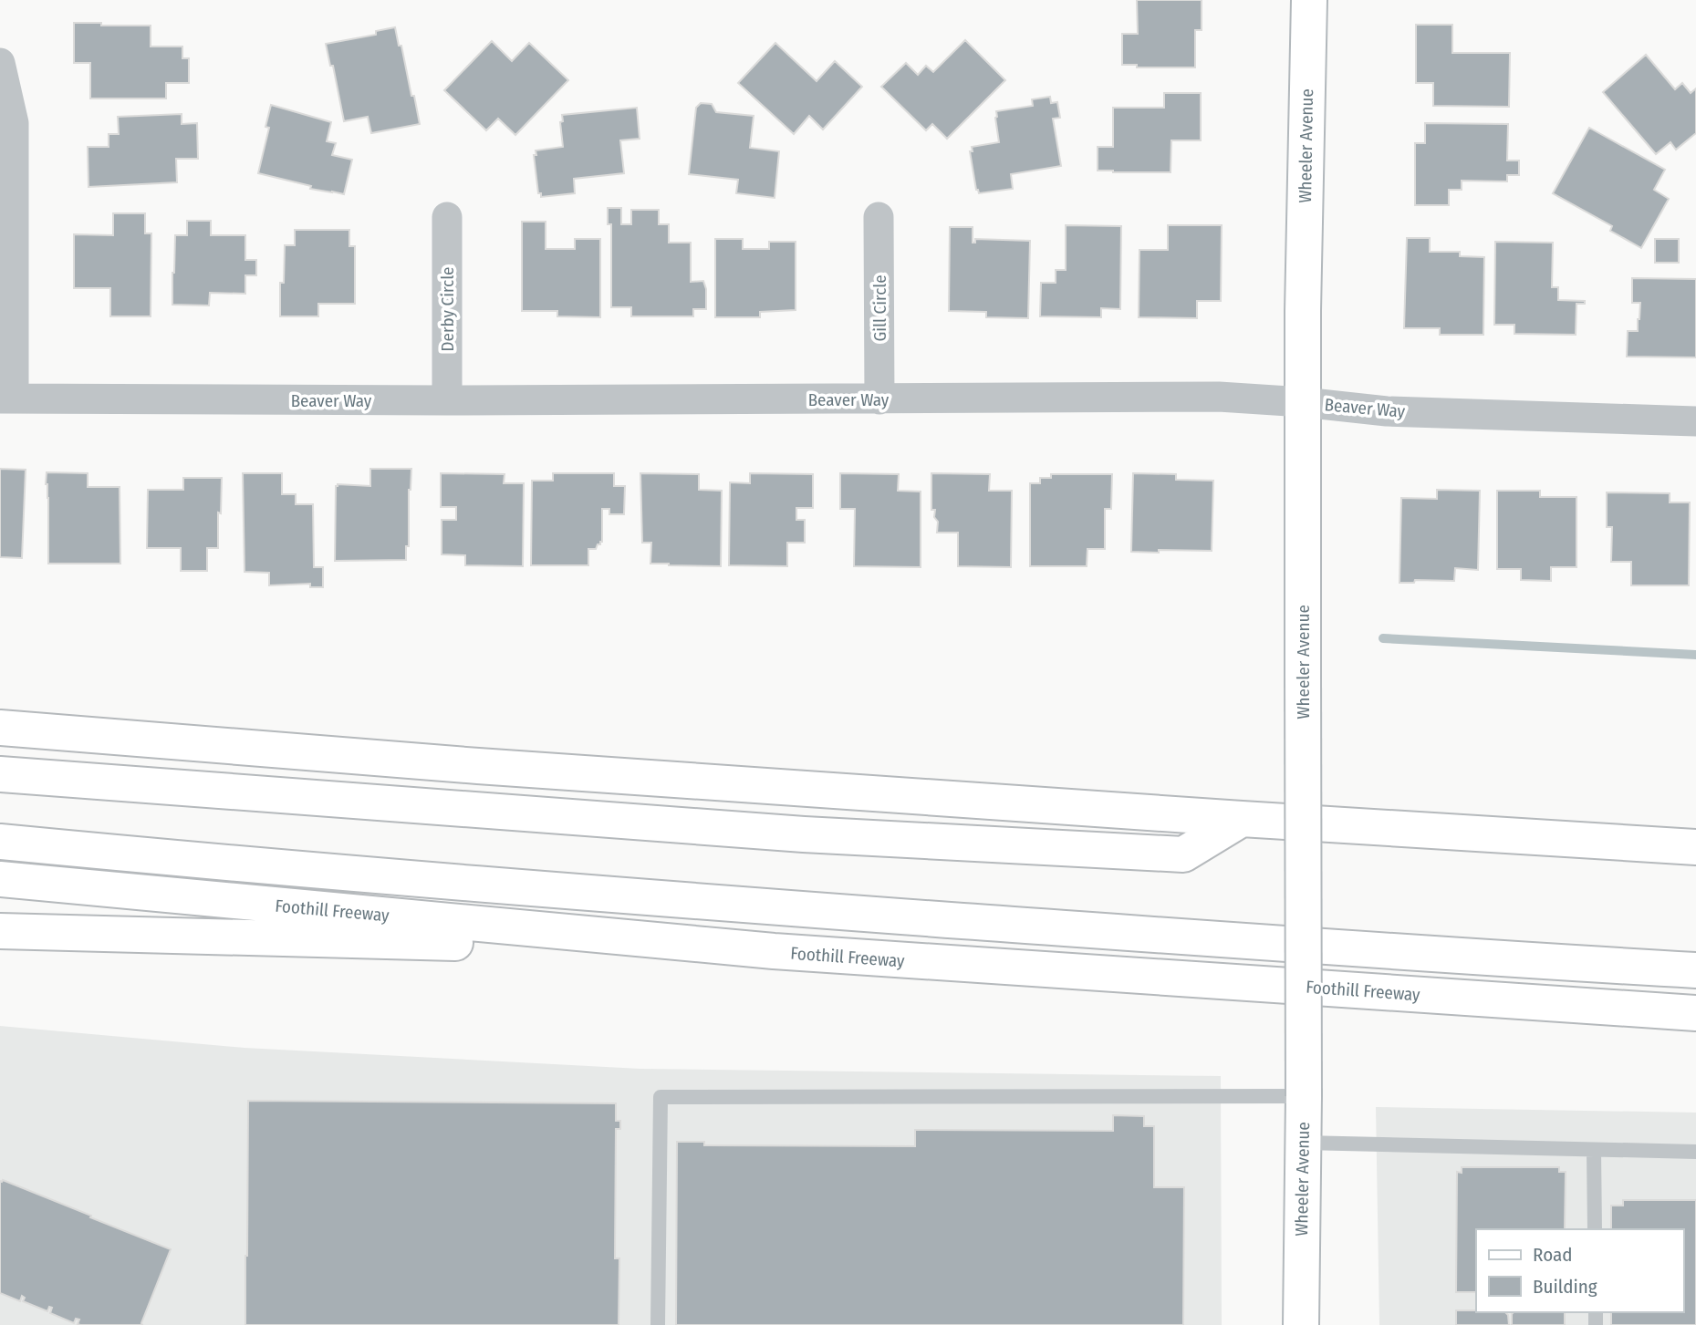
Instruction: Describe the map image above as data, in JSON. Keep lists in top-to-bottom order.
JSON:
{
  "streets": {
    "main road": ["Wheeler Avenue", "Foothill Freeway"],
    "street": ["Gill Circle", "Derby Circle", "Beaver Way"]
  },
  "crossings": [
    ["Wheeler Avenue", "Beaver Way"],
    ["Gill Circle", "Beaver Way"],
    ["Derby Circle", "Beaver Way"]
  ],
  "legend": ["Road", "Building"]
}
